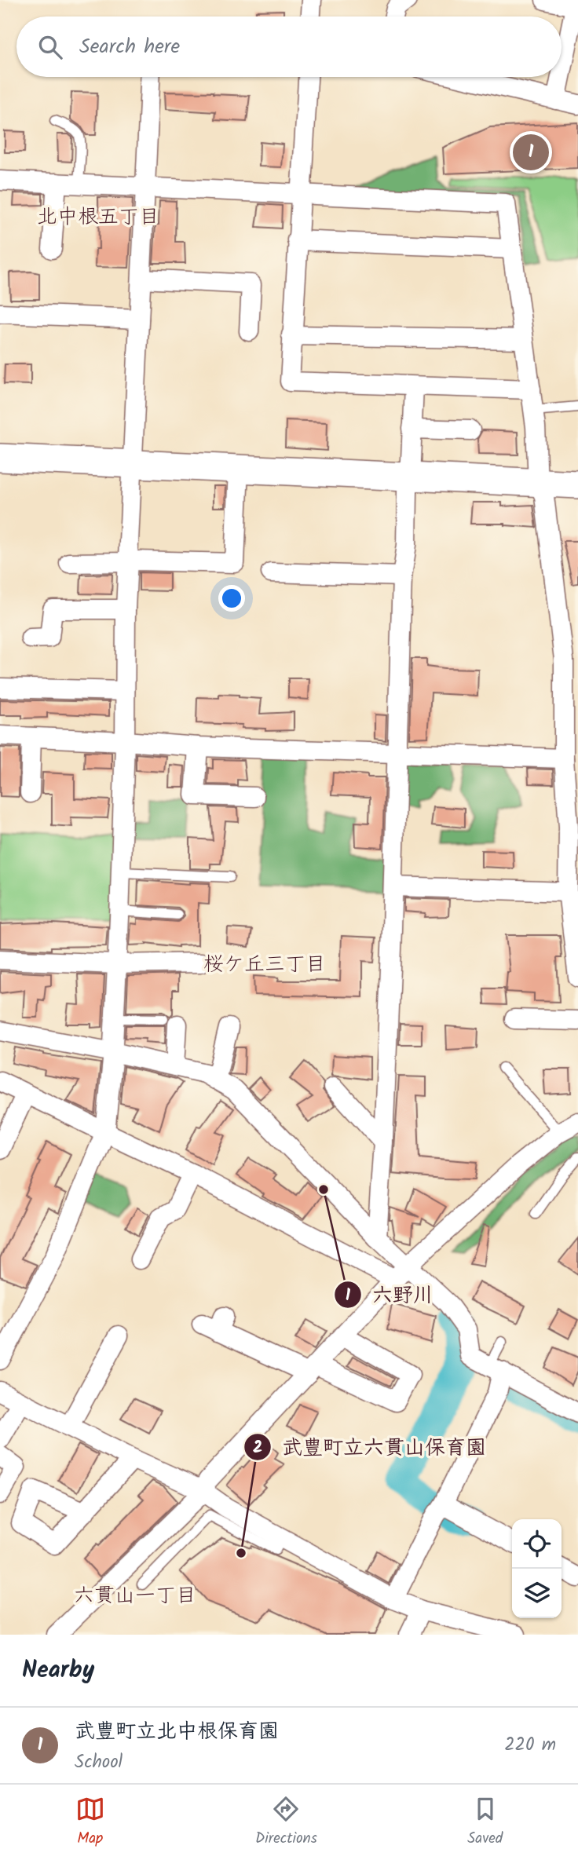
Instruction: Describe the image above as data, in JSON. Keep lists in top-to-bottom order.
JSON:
{
  "districts": ["北中根五丁目", "桜ケ丘三丁目", "六貫山一丁目"],
  "places": ["六野川", "武豊町立六貫山保育園"],
  "page": {
    "search": "Search here",
    "pins": "1",
    "heading": "Nearby",
    "list": [
      {
        "mark": "1",
        "name": "武豊町立北中根保育園",
        "note": "School",
        "value": "220 m"
      }
    ],
    "nav": ["Map", "Directions", "Saved"]
  }
}
